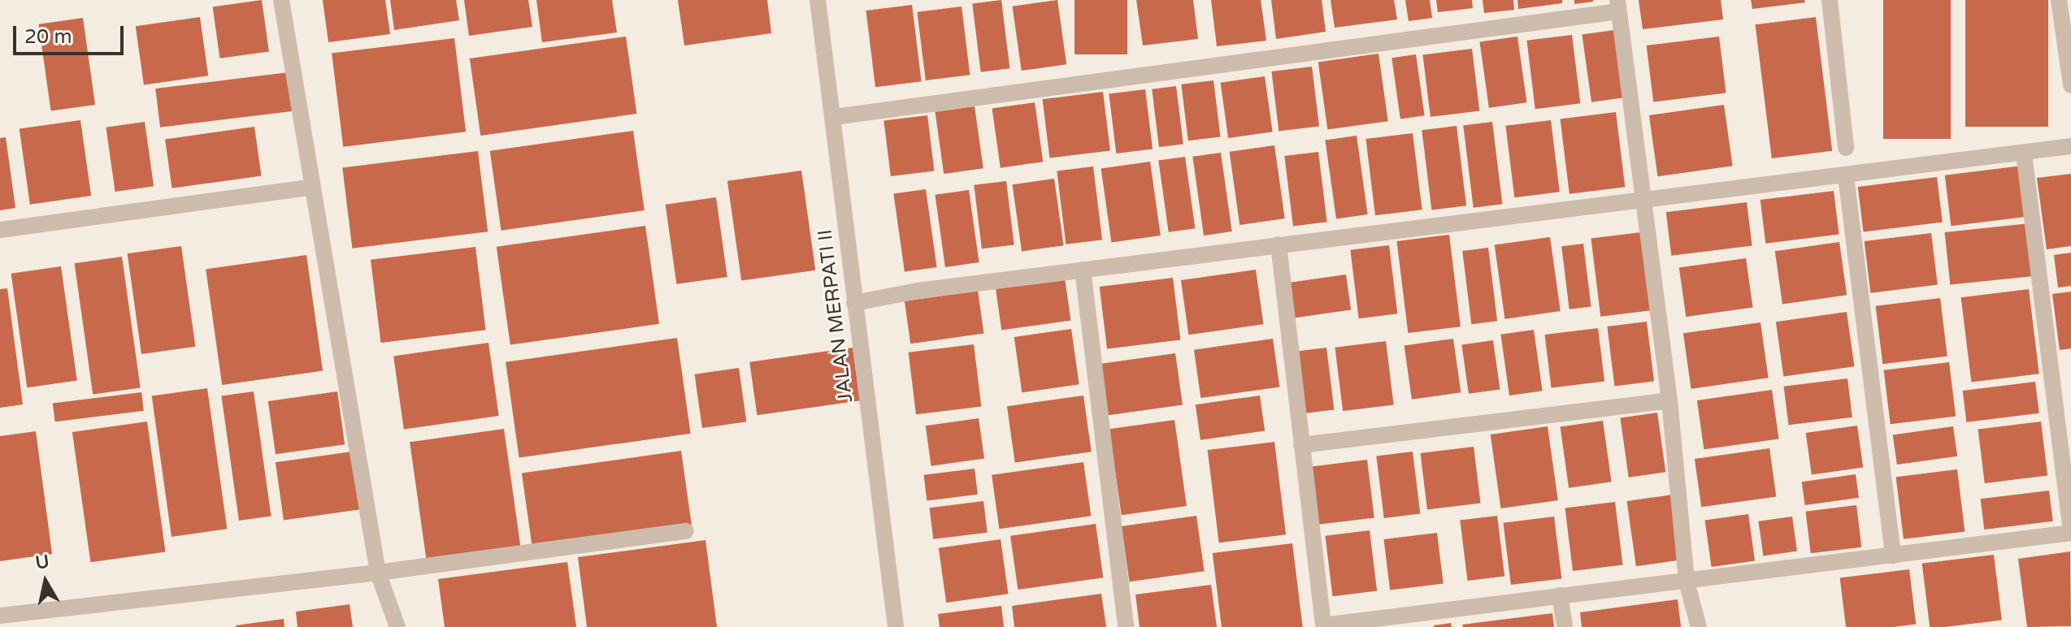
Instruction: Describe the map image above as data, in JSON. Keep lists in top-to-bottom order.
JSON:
{
  "streets": {
    "street": ["JALAN MERPATI II"]
  },
  "scale_bar": "20 m",
  "north": "top"
}
